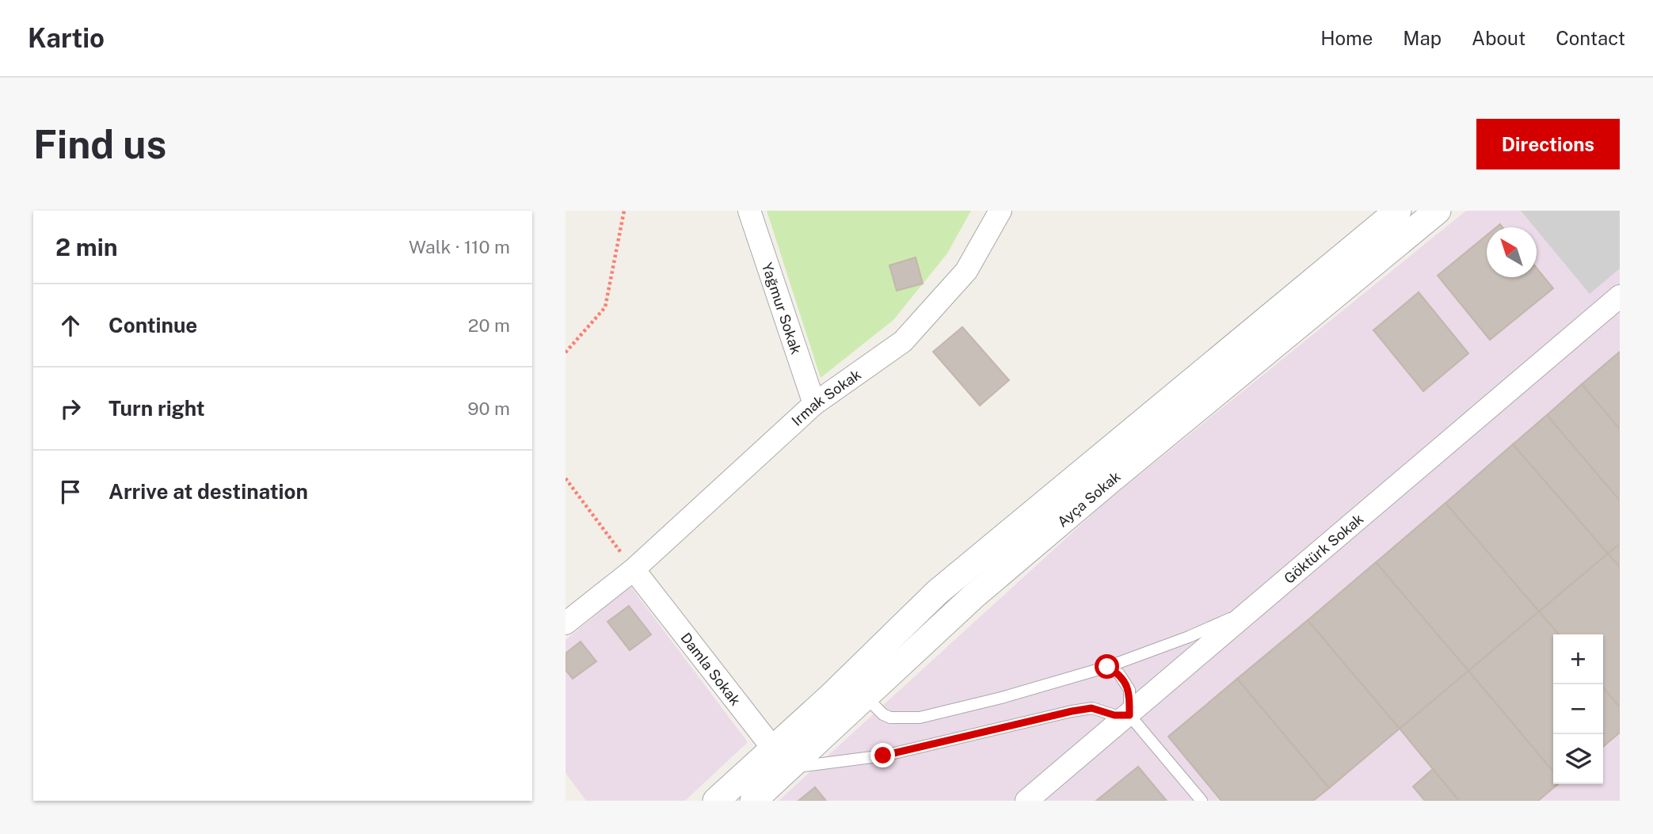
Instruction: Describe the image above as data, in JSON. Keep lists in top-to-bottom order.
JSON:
{
  "streets": {
    "street": [
      "Yağmur Sokak",
      "Irmak Sokak",
      "Ayça Sokak",
      "Göktürk Sokak",
      "Damla Sokak"
    ]
  },
  "crossings": [
    ["Yağmur Sokak", "Irmak Sokak"],
    ["Irmak Sokak", "Damla Sokak"],
    ["Ayça Sokak", "Damla Sokak"]
  ],
  "north": "top left",
  "page": {
    "header": "Kartio",
    "nav": [
      "Home",
      "Map",
      "About",
      "Contact"
    ],
    "buttons": "Directions",
    "title": "Find us",
    "heading": ["2 min", "Walk · 110 m"],
    "list": [
      ["Continue", "20 m"],
      ["Turn right", "90 m"],
      "Arrive at destination"
    ],
    "map_buttons": ["+", "−"]
  }
}
